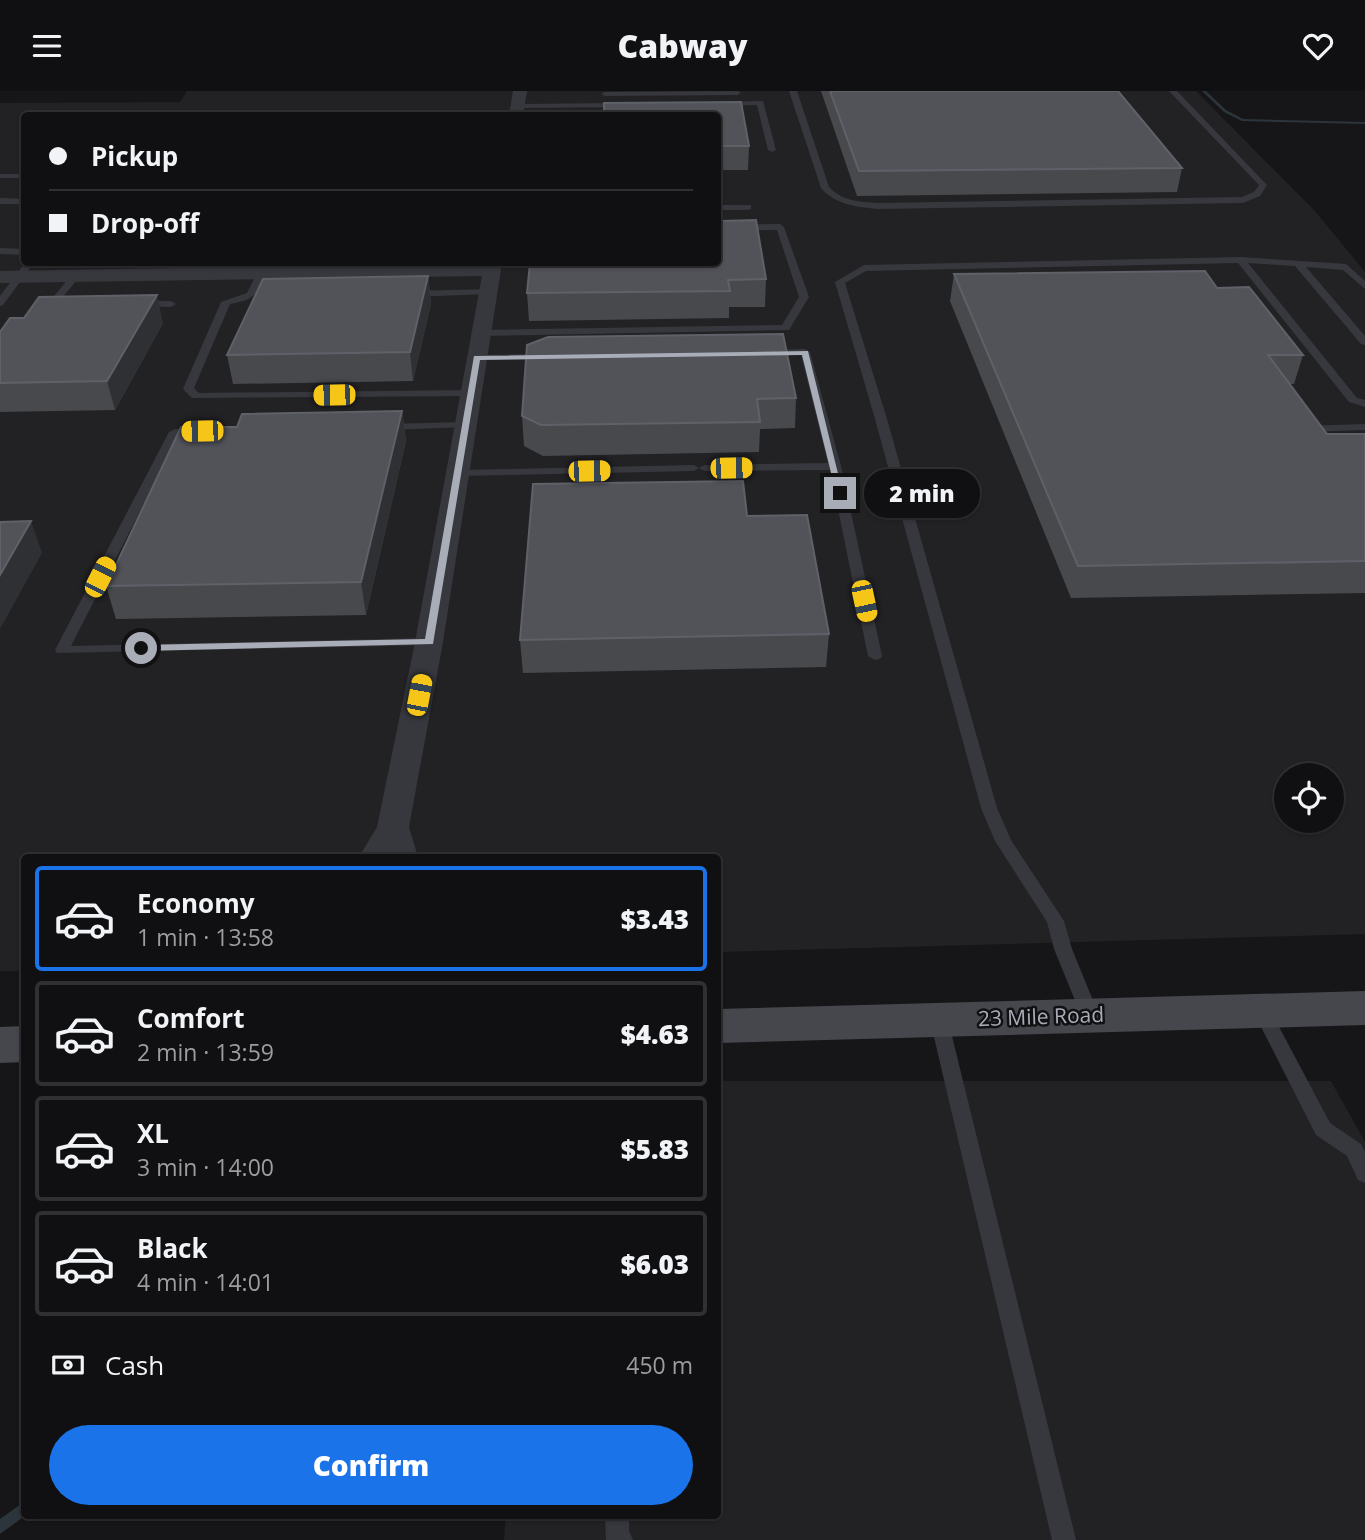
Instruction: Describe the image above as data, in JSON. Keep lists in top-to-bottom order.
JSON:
{
  "streets": {
    "main road": ["23 Mile Road"]
  },
  "page": {
    "header": "Cabway",
    "banner": ["Pickup", "Drop-off"],
    "bubble": "2 min",
    "list": [
      {
        "name": "Economy",
        "note": "1 min · 13:58",
        "value": "$3.43"
      },
      {
        "name": "Comfort",
        "note": "2 min · 13:59",
        "value": "$4.63"
      },
      {
        "name": "XL",
        "note": "3 min · 14:00",
        "value": "$5.83"
      },
      {
        "name": "Black",
        "note": "4 min · 14:01",
        "value": "$6.03"
      }
    ],
    "pay": ["Cash", "450 m"],
    "buttons": "Confirm"
  }
}
